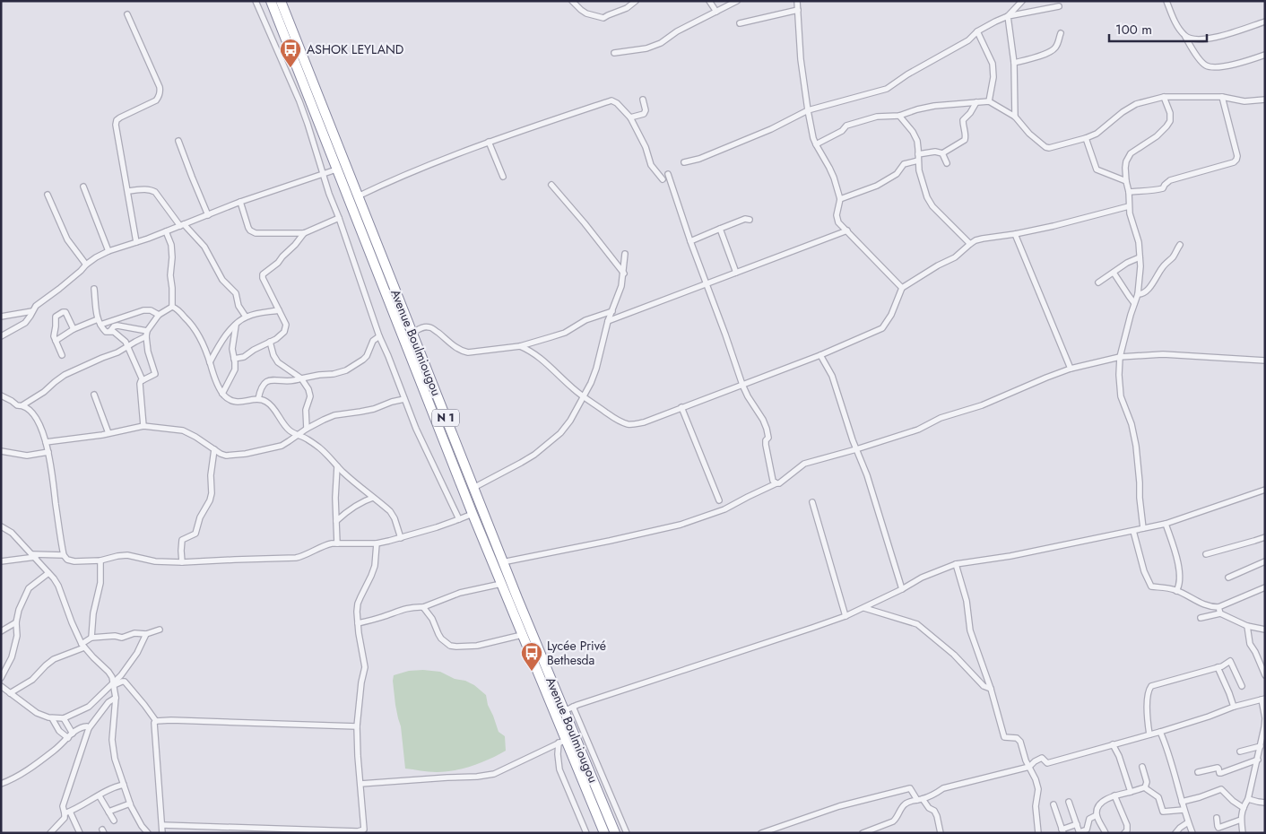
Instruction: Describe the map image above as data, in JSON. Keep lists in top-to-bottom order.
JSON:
{
  "streets": {
    "highway": ["Avenue Boulmiougou", "N 1"]
  },
  "places": {
    "bus stop": ["ASHOK LEYLAND", "Lycée Privé Bethesda"]
  },
  "scale_bar": "100 m"
}
